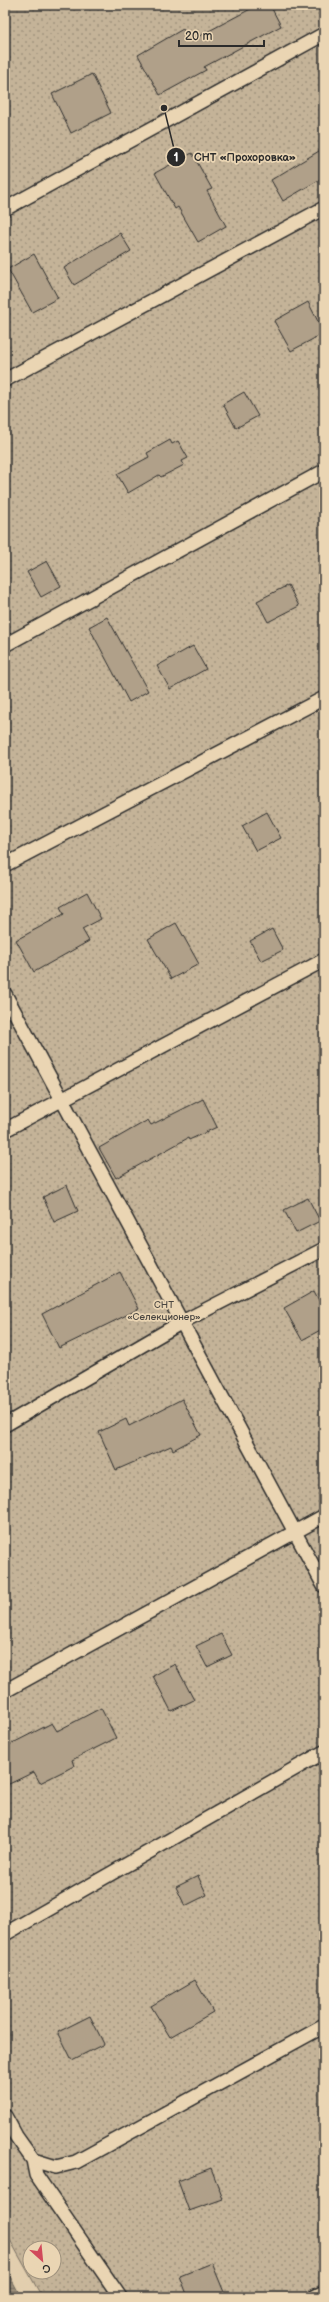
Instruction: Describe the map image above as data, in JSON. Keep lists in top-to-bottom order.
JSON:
{
  "parks": ["СНТ «Селекционер»"],
  "places": ["СНТ «Прохоровка»"],
  "scale_bar": "20 m",
  "north": "bottom right"
}
